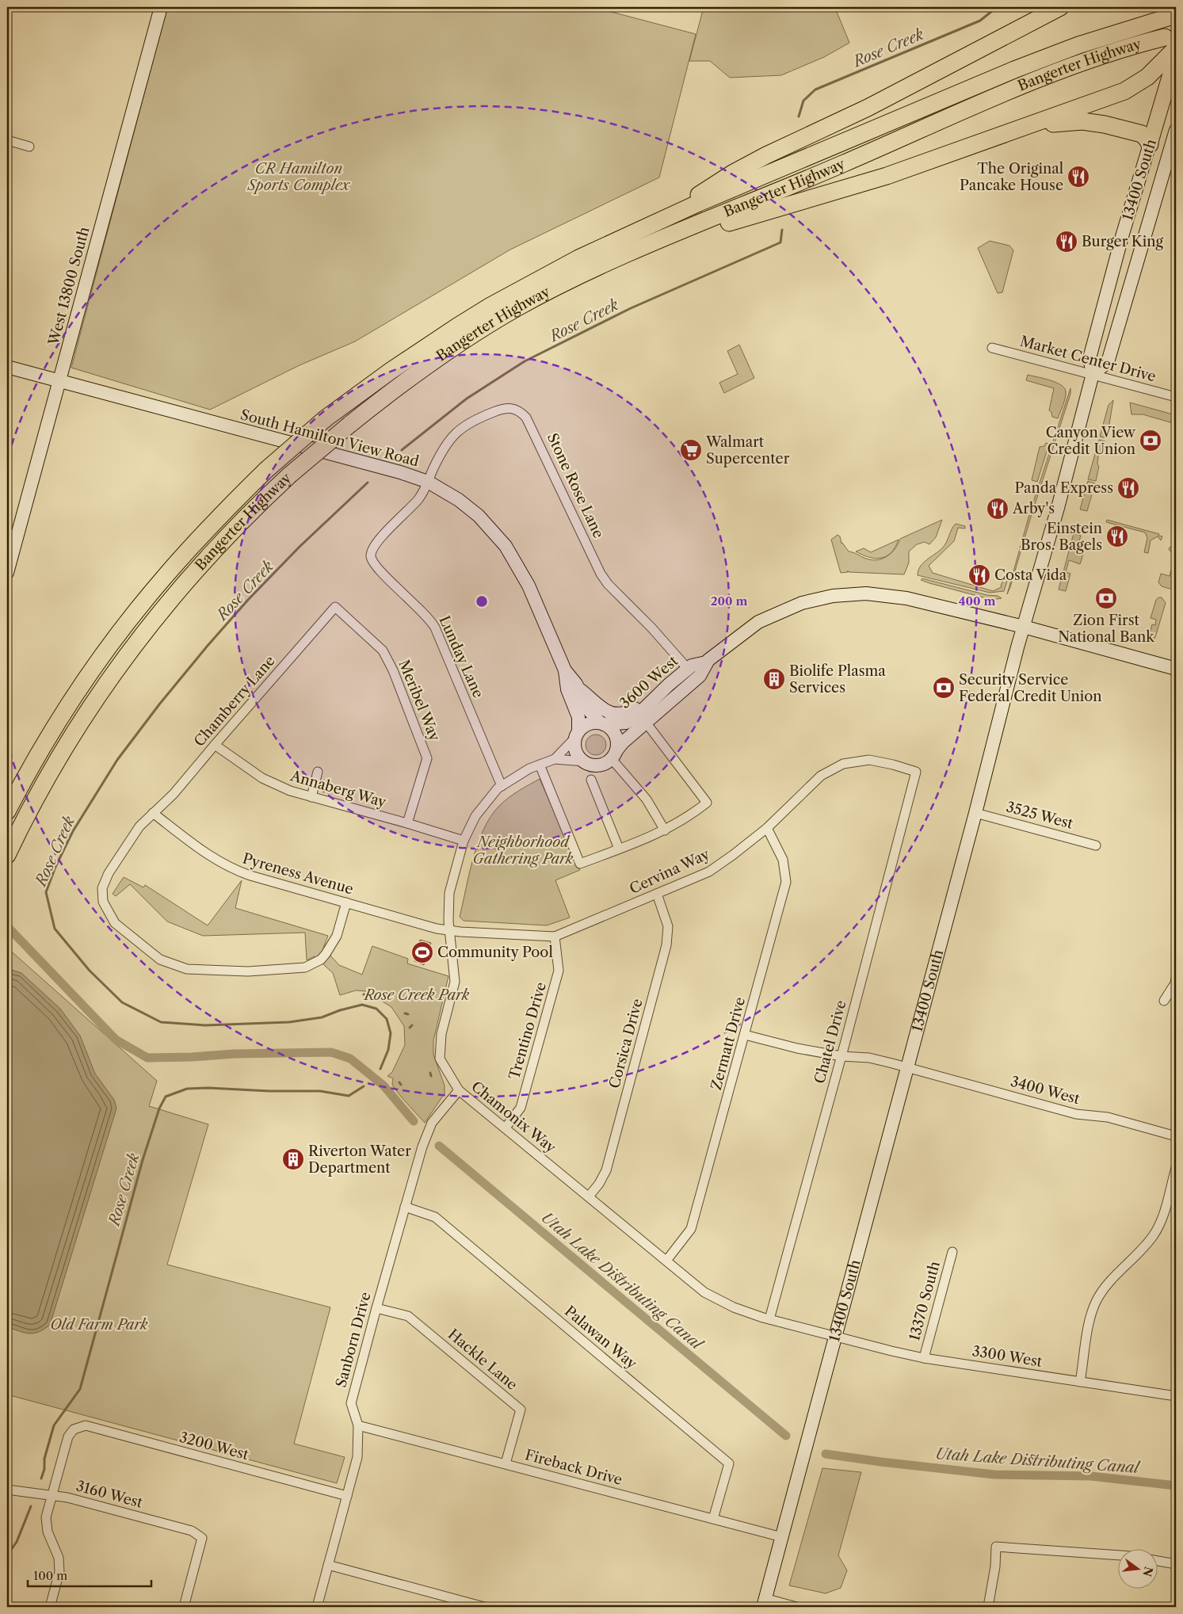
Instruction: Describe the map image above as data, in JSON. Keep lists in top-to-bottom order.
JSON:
{
  "streets": {
    "highway": ["Bangerter Highway"],
    "main road": ["13400 South"],
    "street": [
      "West 13800 South",
      "Market Center Drive",
      "South Hamilton View Road",
      "Stone Rose Lane",
      "Lunday Lane",
      "3600 West",
      "Meribel Way",
      "Chamberry Lane",
      "Annaberg Way",
      "3525 West",
      "Cervina Way",
      "Pyreness Avenue",
      "Trentino Drive",
      "Chatel Drive",
      "Corsica Drive",
      "Zermatt Drive",
      "3400 West",
      "Chamonix Way",
      "13370 South",
      "Palawan Way",
      "Sanborn Drive",
      "3300 West",
      "Hackle Lane",
      "3200 West",
      "Fireback Drive",
      "3160 West"
    ]
  },
  "crossings": [
    ["13400 South", "Market Center Drive"],
    ["13400 South", "3525 West"],
    ["13400 South", "3400 West"],
    ["13400 South", "Chamonix Way"],
    ["13400 South", "3300 West"],
    ["13400 South", "Fireback Drive"],
    ["West 13800 South", "South Hamilton View Road"],
    ["South Hamilton View Road", "Stone Rose Lane"],
    ["South Hamilton View Road", "Lunday Lane"],
    ["South Hamilton View Road", "3600 West"],
    ["South Hamilton View Road", "Chamonix Way"],
    ["Stone Rose Lane", "Lunday Lane"],
    ["Stone Rose Lane", "3600 West"],
    ["Lunday Lane", "Chamonix Way"],
    ["3600 West", "Chamonix Way"],
    ["Meribel Way", "Chamberry Lane"],
    ["Meribel Way", "Annaberg Way"],
    ["Chamberry Lane", "Annaberg Way"],
    ["Chamberry Lane", "Pyreness Avenue"],
    ["Annaberg Way", "Chamonix Way"],
    ["Cervina Way", "Pyreness Avenue"],
    ["Cervina Way", "Trentino Drive"],
    ["Cervina Way", "Chatel Drive"],
    ["Cervina Way", "Corsica Drive"],
    ["Cervina Way", "Zermatt Drive"],
    ["Cervina Way", "Chamonix Way"],
    ["Pyreness Avenue", "Chamonix Way"],
    ["Trentino Drive", "Chamonix Way"],
    ["Chatel Drive", "3400 West"],
    ["Chatel Drive", "Chamonix Way"],
    ["Corsica Drive", "Chamonix Way"],
    ["Zermatt Drive", "3400 West"],
    ["Zermatt Drive", "Chamonix Way"],
    ["Chamonix Way", "Sanborn Drive"],
    ["Chamonix Way", "3300 West"],
    ["13370 South", "3300 West"],
    ["Palawan Way", "Sanborn Drive"],
    ["Palawan Way", "Fireback Drive"],
    ["Sanborn Drive", "Hackle Lane"],
    ["Sanborn Drive", "3200 West"],
    ["Sanborn Drive", "Fireback Drive"],
    ["Hackle Lane", "Fireback Drive"],
    ["3200 West", "3160 West"]
  ],
  "water": ["Rose Creek", "Utah Lake Distributing Canal"],
  "parks": [
    "CR Hamilton Sports Complex",
    "Neighborhood Gathering Park",
    "Rose Creek Park",
    "Old Farm Park"
  ],
  "places": {
    "restaurant": [
      "The Original Pancake House",
      "Burger King",
      "Panda Express",
      "Arby's",
      "Einstein Bros. Bagels",
      "Costa Vida"
    ],
    "bank": ["Canyon View Credit Union", "Zion First National Bank", "Security Service Federal Credit Union"],
    "supermarket": ["Walmart Supercenter"],
    "building": ["Biolife Plasma Services", "Riverton Water Department"],
    "sports": ["Community Pool"]
  },
  "scale_bar": "100 m",
  "north": "right",
  "rings": ["200 m", "400 m"]
}
